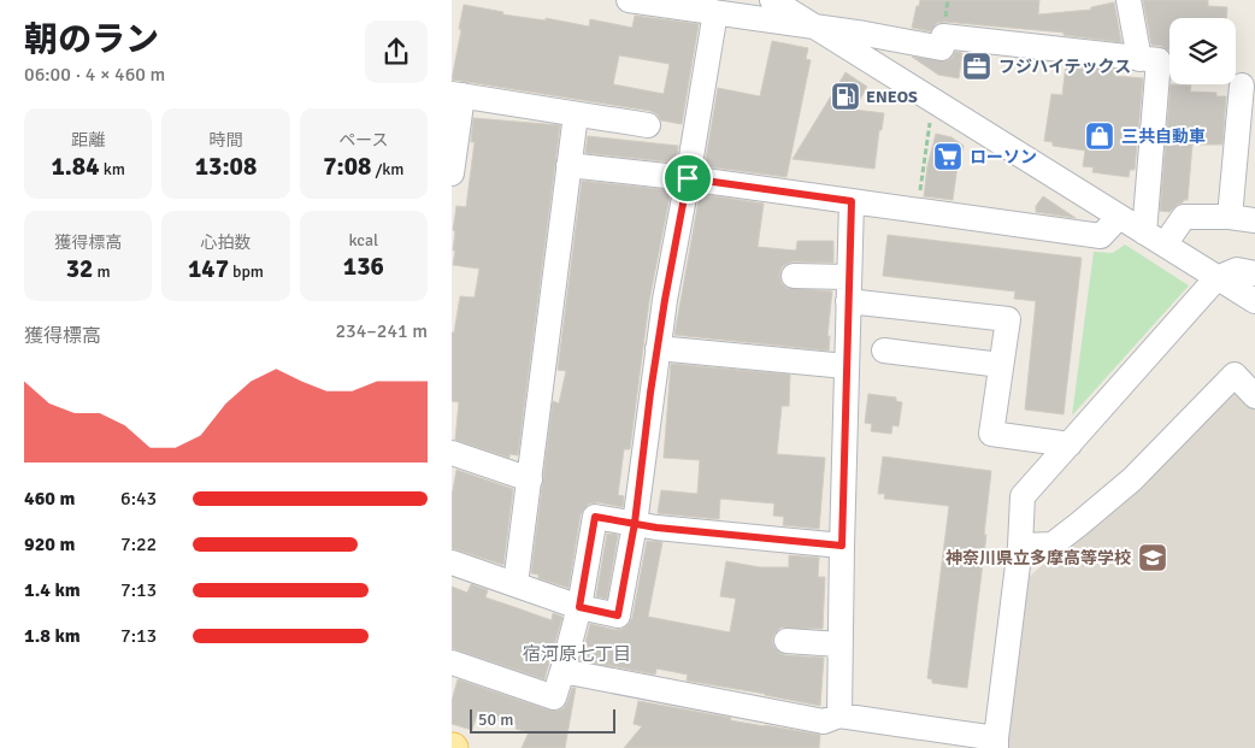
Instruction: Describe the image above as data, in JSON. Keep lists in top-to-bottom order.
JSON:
{
  "districts": ["宿河原七丁目"],
  "places": {
    "office": ["フジハイテックス"],
    "fuel station": ["ENEOS"],
    "shop": ["三共自動車"],
    "supermarket": ["ローソン"],
    "school or university": ["神奈川県立多摩高等学校"]
  },
  "scale_bar": "50 m",
  "page": {
    "heading": ["朝のラン", "06:00 · 4 × 460 m"],
    "stats": [
      ["距離", "1.84 km"],
      ["時間", "13:08"],
      ["ペース", "7:08 /km"],
      ["獲得標高", "32 m"],
      ["心拍数", "147 bpm"],
      ["kcal", "136"]
    ],
    "chart": ["獲得標高", "234–241 m"],
    "list": [
      {
        "name": "460 m",
        "note": "6:43"
      },
      {
        "name": "920 m",
        "note": "7:22"
      },
      {
        "name": "1.4 km",
        "note": "7:13"
      },
      {
        "name": "1.8 km",
        "note": "7:13"
      }
    ],
    "scale": "50 m"
  }
}
